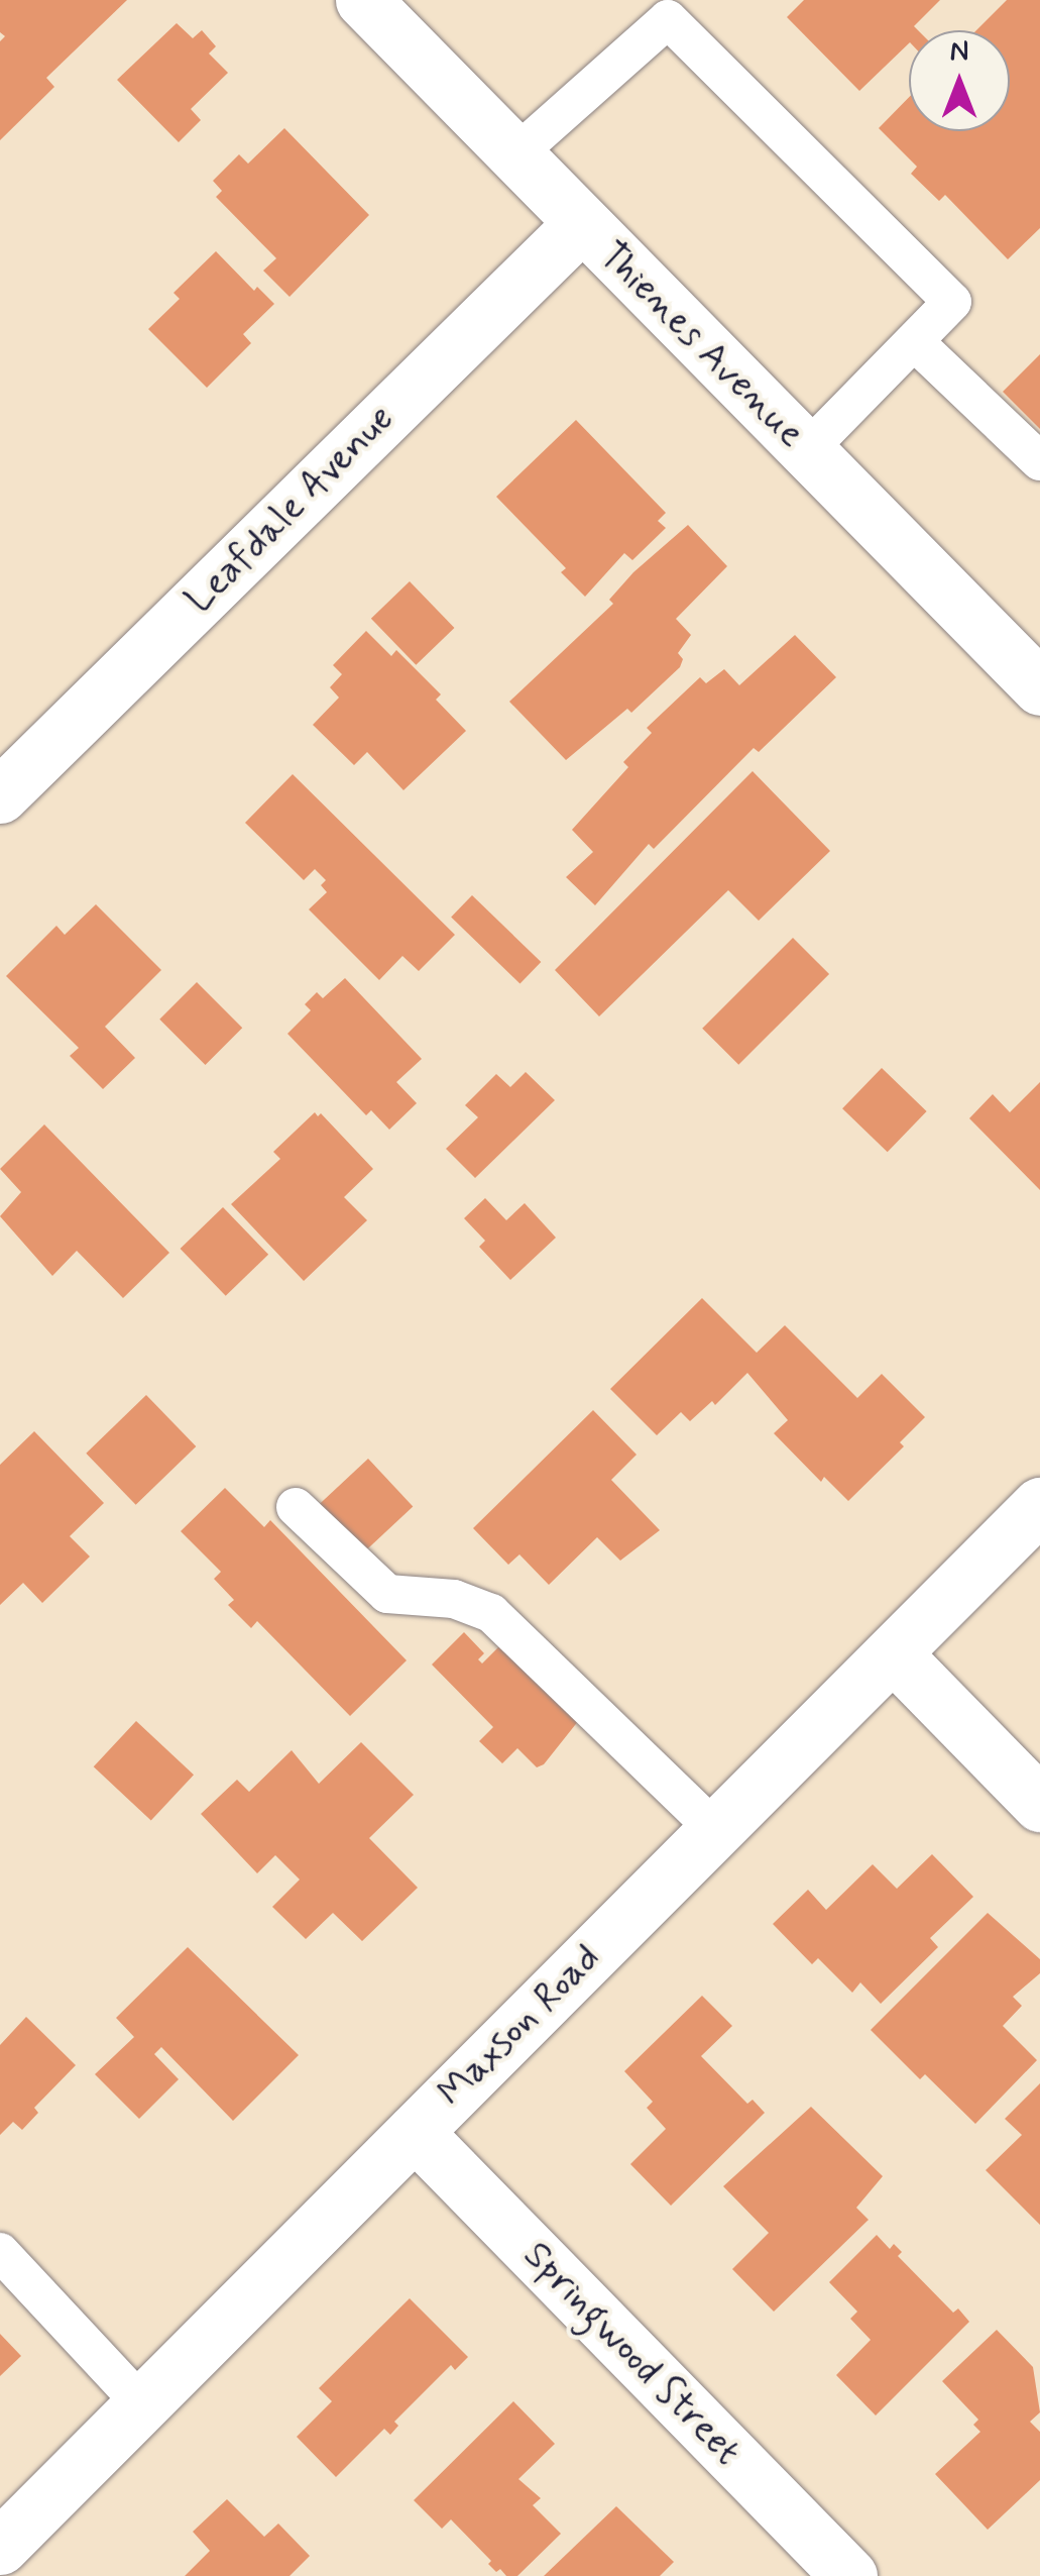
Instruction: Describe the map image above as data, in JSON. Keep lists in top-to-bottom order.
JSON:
{
  "streets": {
    "street": [
      "Thienes Avenue",
      "Leafdale Avenue",
      "Maxson Road",
      "Springwood Street"
    ]
  },
  "crossings": [
    ["Thienes Avenue", "Leafdale Avenue"],
    ["Maxson Road", "Springwood Street"]
  ],
  "north": "top"
}
